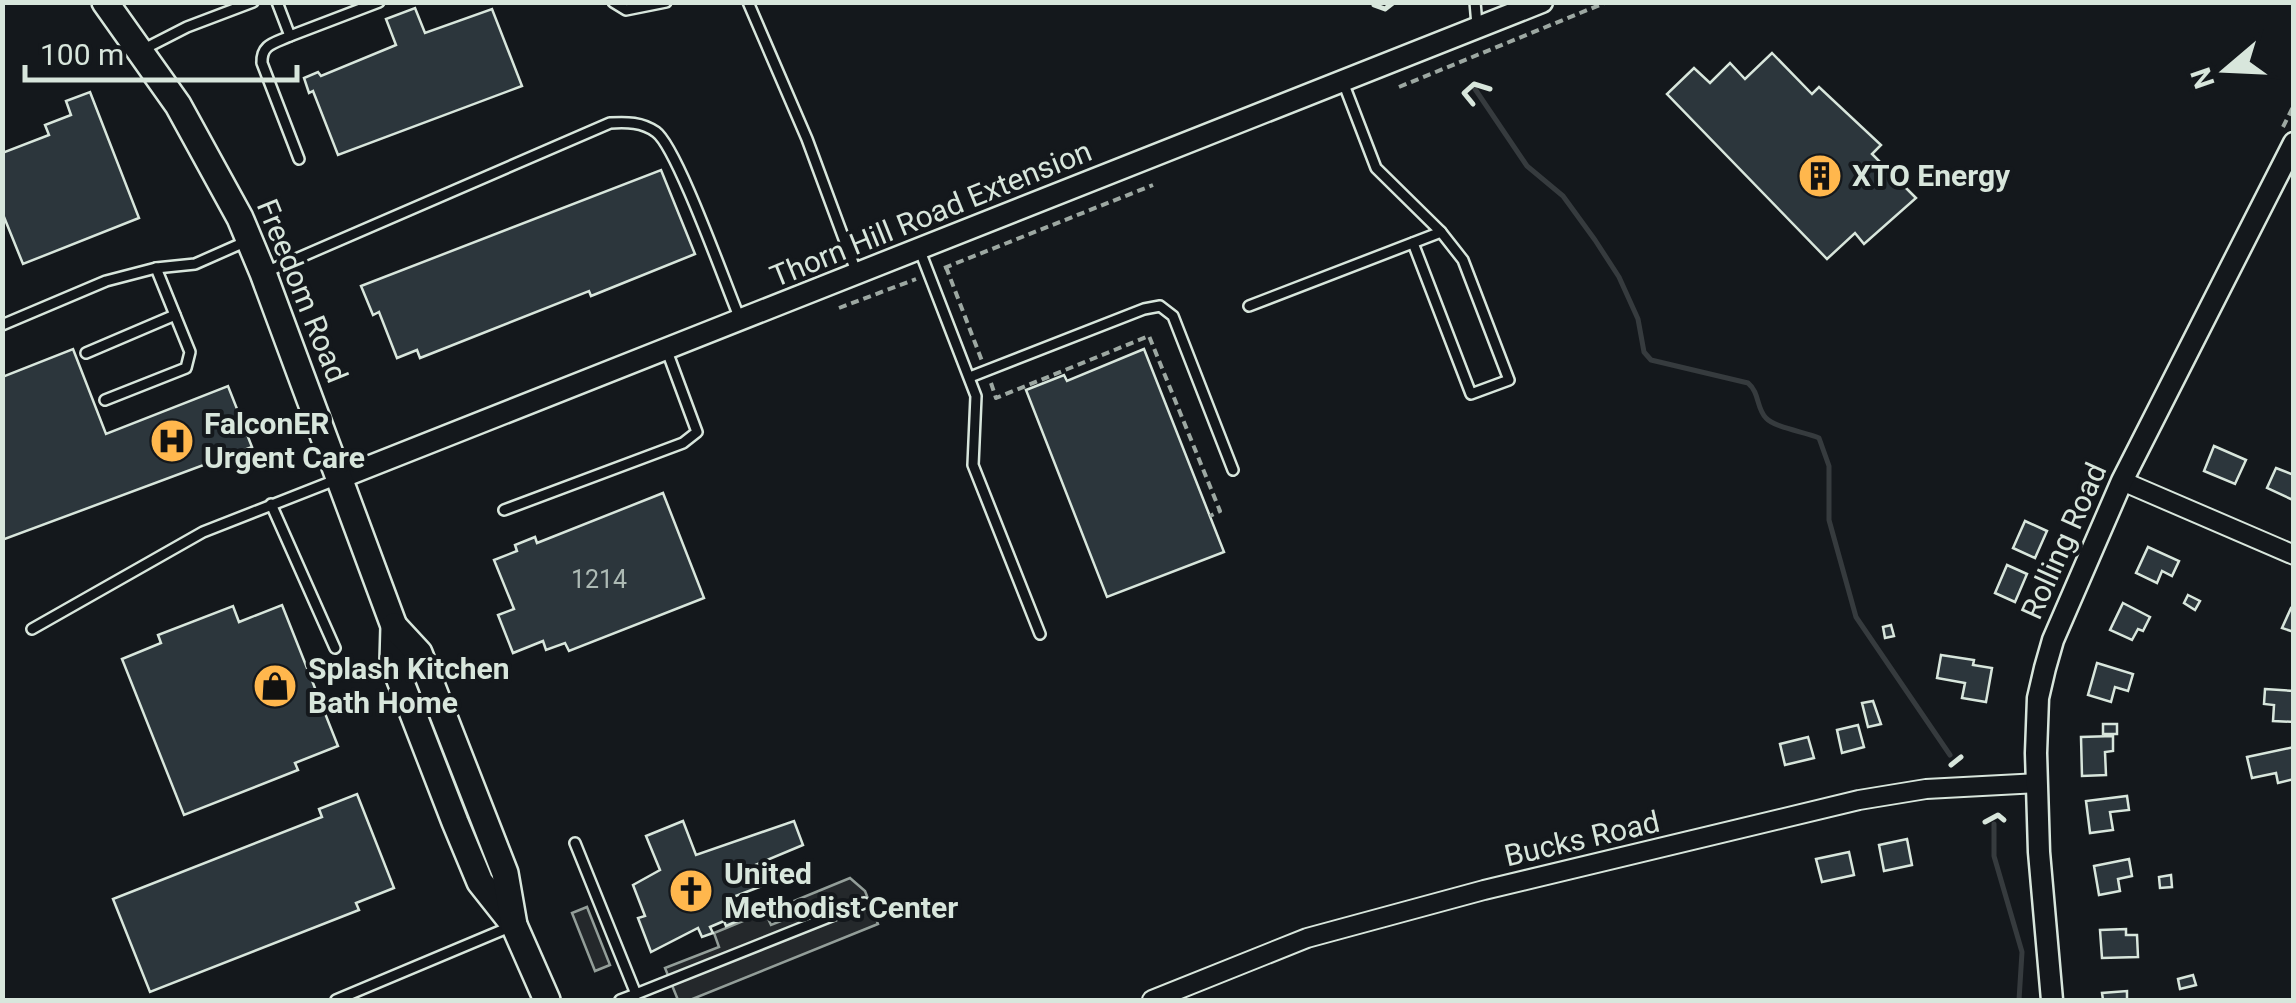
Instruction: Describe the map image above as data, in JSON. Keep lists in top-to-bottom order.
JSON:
{
  "streets": {
    "main road": ["Freedom Road"],
    "street": ["Thorn Hill Road Extension", "Rolling Road", "Bucks Road"]
  },
  "crossings": [
    ["Thorn Hill Road Extension", "Freedom Road"],
    ["Rolling Road", "Bucks Road"]
  ],
  "places": {
    "building": ["XTO Energy"],
    "hospital": ["FalconER Urgent Care"],
    "shop": ["Splash Kitchen Bath Home"],
    "church": ["United Methodist Center"]
  },
  "house_numbers": ["1214"],
  "scale_bar": "100 m",
  "north": "left"
}
